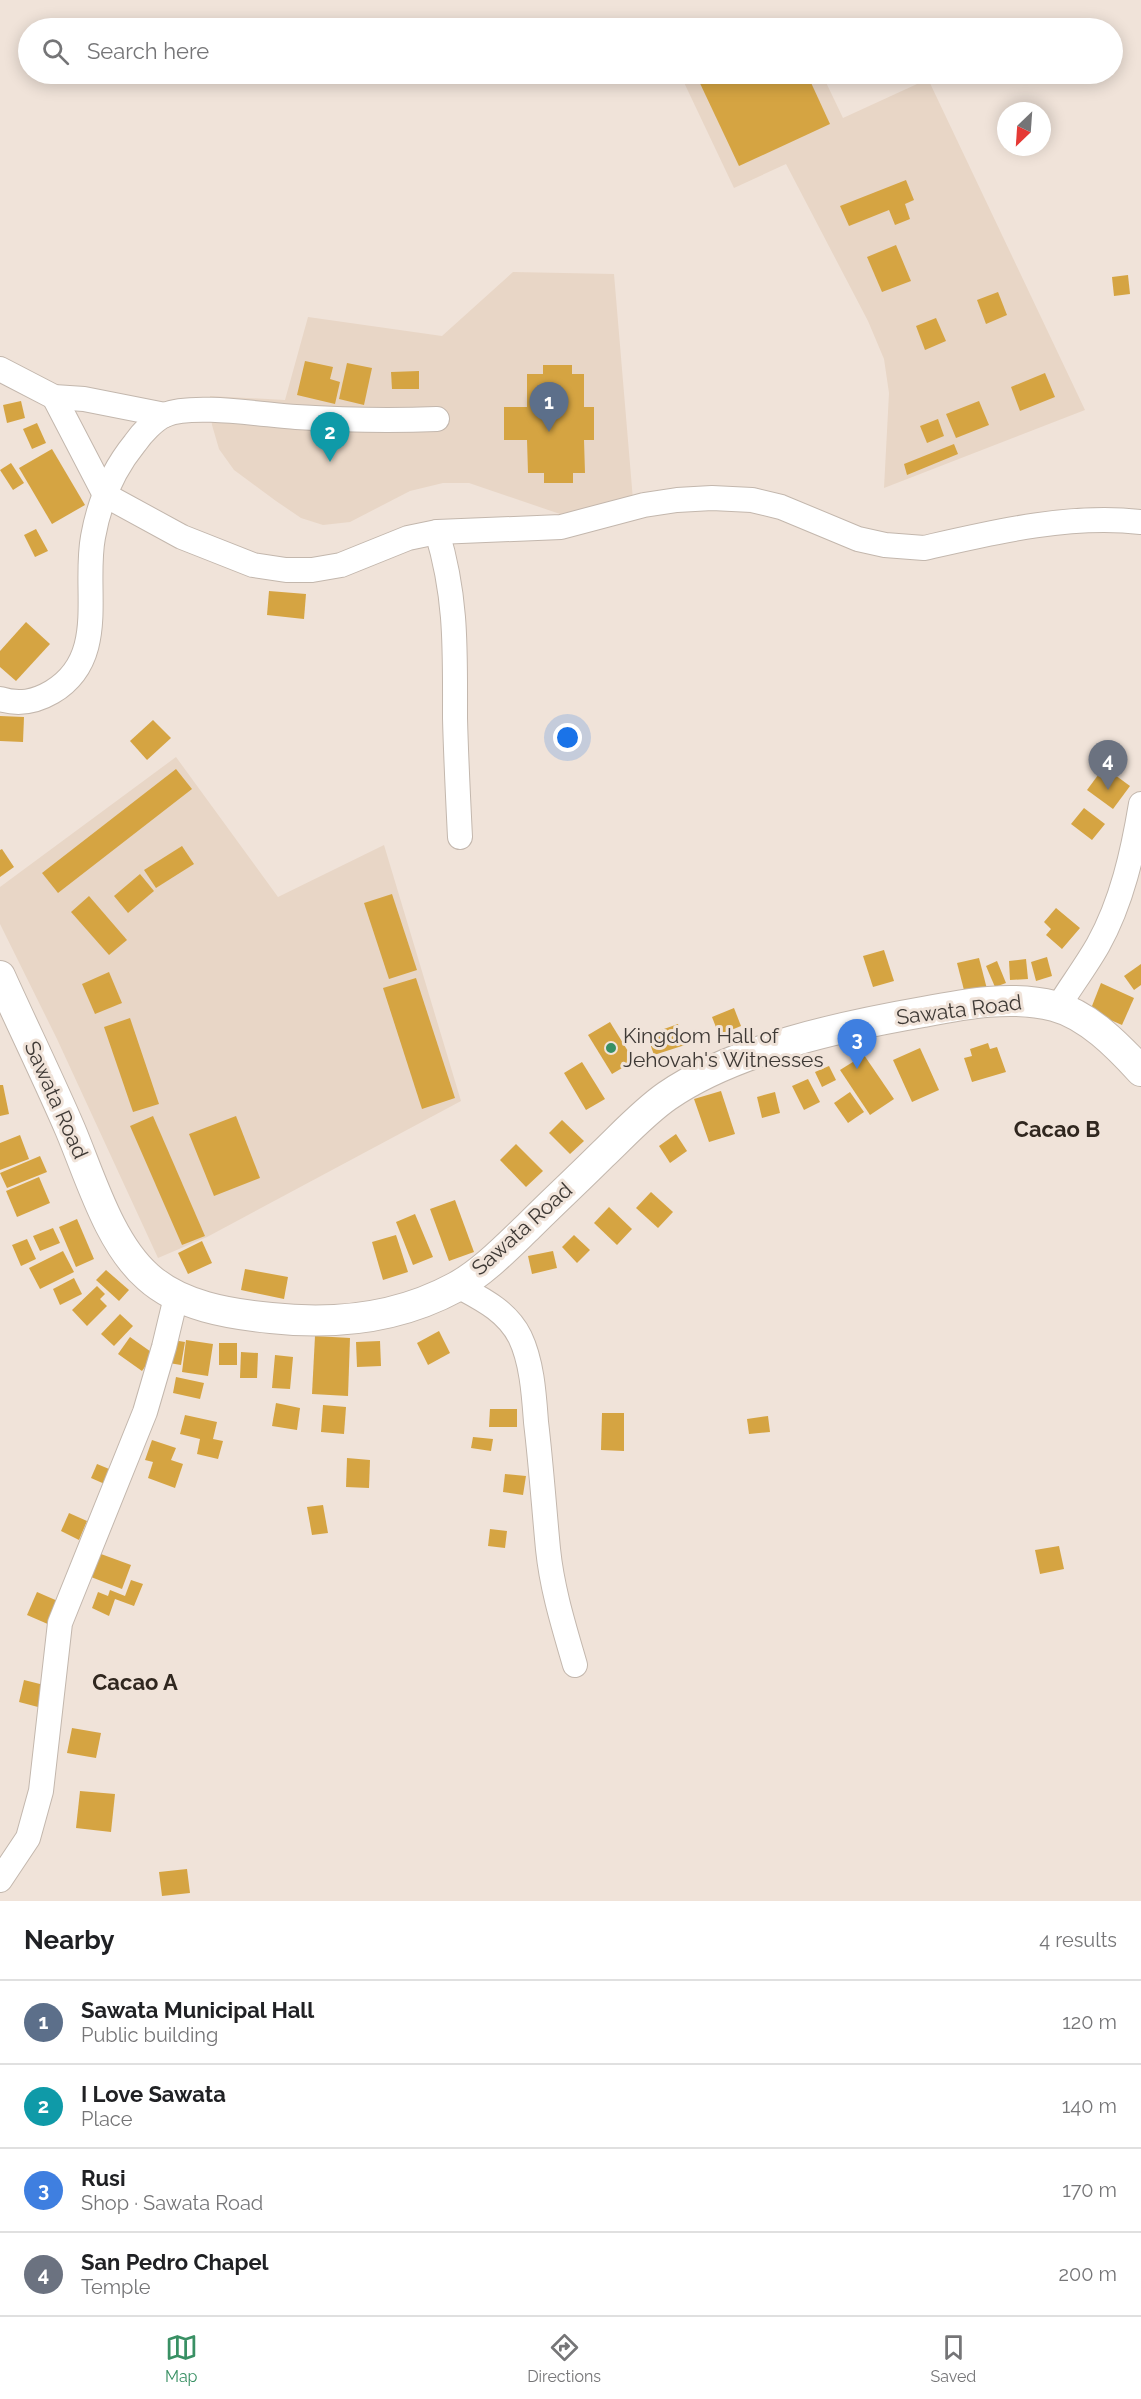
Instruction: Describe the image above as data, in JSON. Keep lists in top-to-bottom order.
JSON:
{
  "streets": {
    "main road": ["Sawata Road"]
  },
  "districts": ["Cacao B", "Cacao A"],
  "places": ["Kingdom Hall of Jehovah's Witnesses"],
  "north": "bottom left",
  "page": {
    "search": "Search here",
    "pins": [
      "1",
      "2",
      "4",
      "3"
    ],
    "heading": ["Nearby", "4 results"],
    "list": [
      {
        "mark": "1",
        "name": "Sawata Municipal Hall",
        "note": "Public building",
        "value": "120 m"
      },
      {
        "mark": "2",
        "name": "I Love Sawata",
        "note": "Place",
        "value": "140 m"
      },
      {
        "mark": "3",
        "name": "Rusi",
        "note": "Shop · Sawata Road",
        "value": "170 m"
      },
      {
        "mark": "4",
        "name": "San Pedro Chapel",
        "note": "Temple",
        "value": "200 m"
      }
    ],
    "nav": ["Map", "Directions", "Saved"]
  }
}
